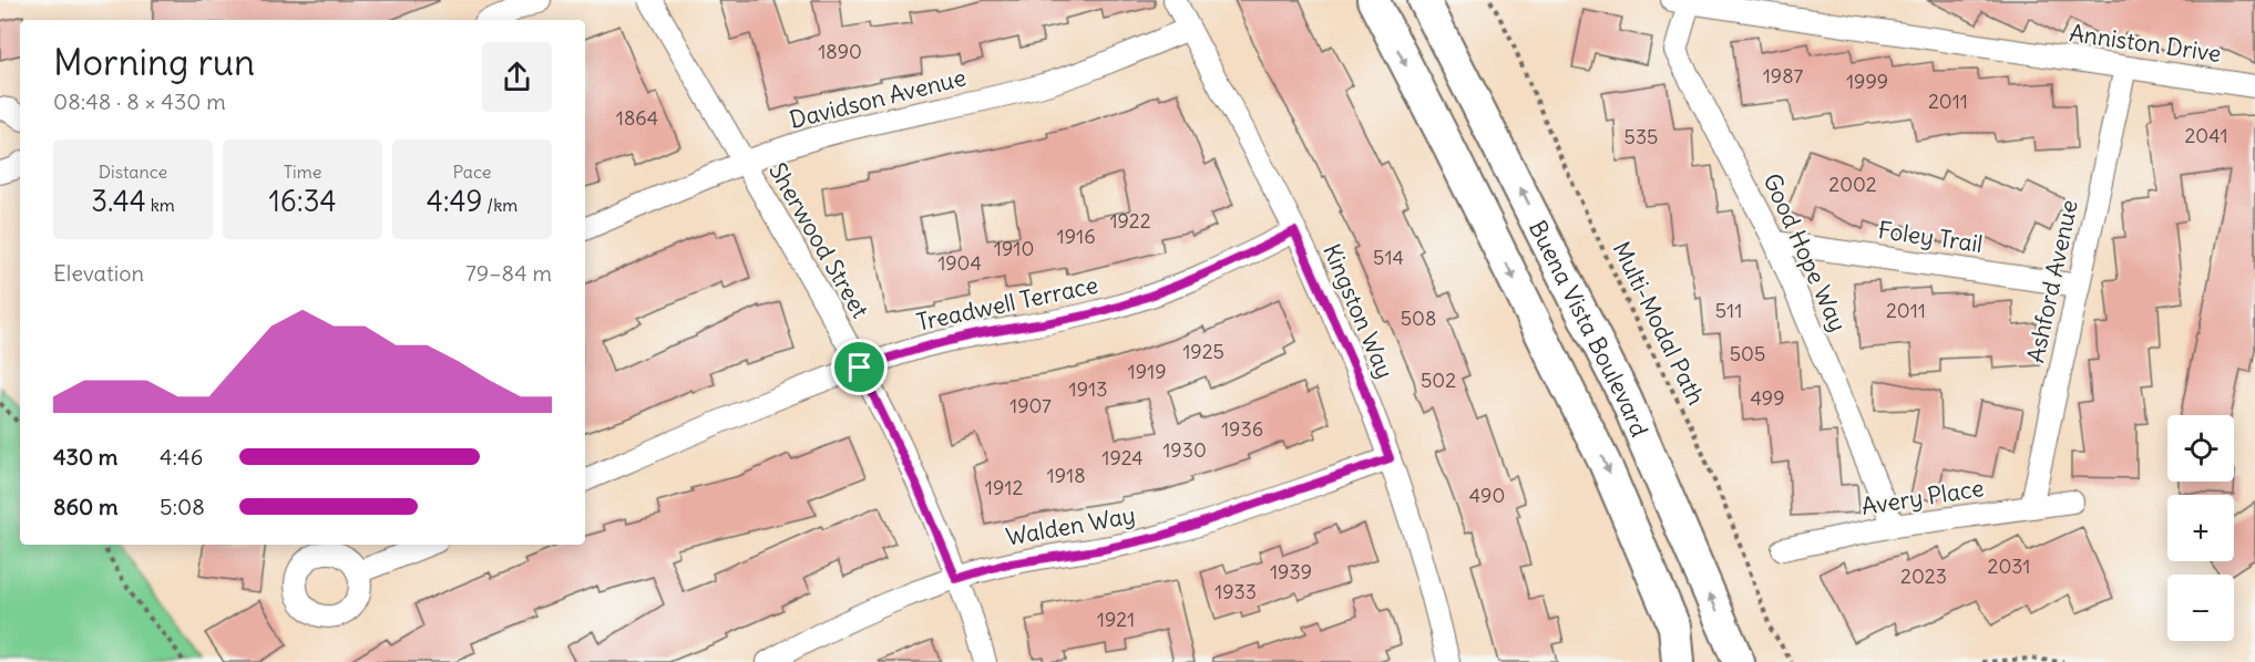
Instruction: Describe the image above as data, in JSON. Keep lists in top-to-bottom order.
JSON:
{
  "streets": {
    "main road": ["Buena Vista Boulevard"],
    "street": [
      "Anniston Drive",
      "Davidson Avenue",
      "Foley Trail",
      "Sherwood Street",
      "Good Hope Way",
      "Ashford Avenue",
      "Treadwell Terrace",
      "Kingston Way",
      "Avery Place",
      "Walden Way"
    ],
    "path": ["Multi-Modal Path"]
  },
  "crossings": [
    ["Anniston Drive", "Good Hope Way"],
    ["Anniston Drive", "Ashford Avenue"],
    ["Davidson Avenue", "Sherwood Street"],
    ["Davidson Avenue", "Kingston Way"],
    ["Foley Trail", "Good Hope Way"],
    ["Foley Trail", "Ashford Avenue"],
    ["Sherwood Street", "Treadwell Terrace"],
    ["Sherwood Street", "Walden Way"],
    ["Good Hope Way", "Avery Place"],
    ["Ashford Avenue", "Avery Place"],
    ["Treadwell Terrace", "Kingston Way"],
    ["Kingston Way", "Walden Way"]
  ],
  "house_numbers": [
    "1890",
    "1987",
    "1999",
    "2011",
    "1864",
    "2041",
    "535",
    "2002",
    "1922",
    "1916",
    "1910",
    "514",
    "1904",
    "511",
    "2011",
    "508",
    "1925",
    "505",
    "1919",
    "502",
    "1913",
    "499",
    "1907",
    "1936",
    "1930",
    "1924",
    "1918",
    "1912",
    "490",
    "2031",
    "1939",
    "2023",
    "1933",
    "1921"
  ],
  "page": {
    "heading": ["Morning run", "08:48 · 8 × 430 m"],
    "stats": [
      ["Distance", "3.44 km"],
      ["Time", "16:34"],
      ["Pace", "4:49 /km"]
    ],
    "chart": ["Elevation", "79–84 m"],
    "map_buttons": ["+", "−"],
    "list": [
      {
        "name": "430 m",
        "note": "4:46"
      },
      {
        "name": "860 m",
        "note": "5:08"
      }
    ]
  }
}
